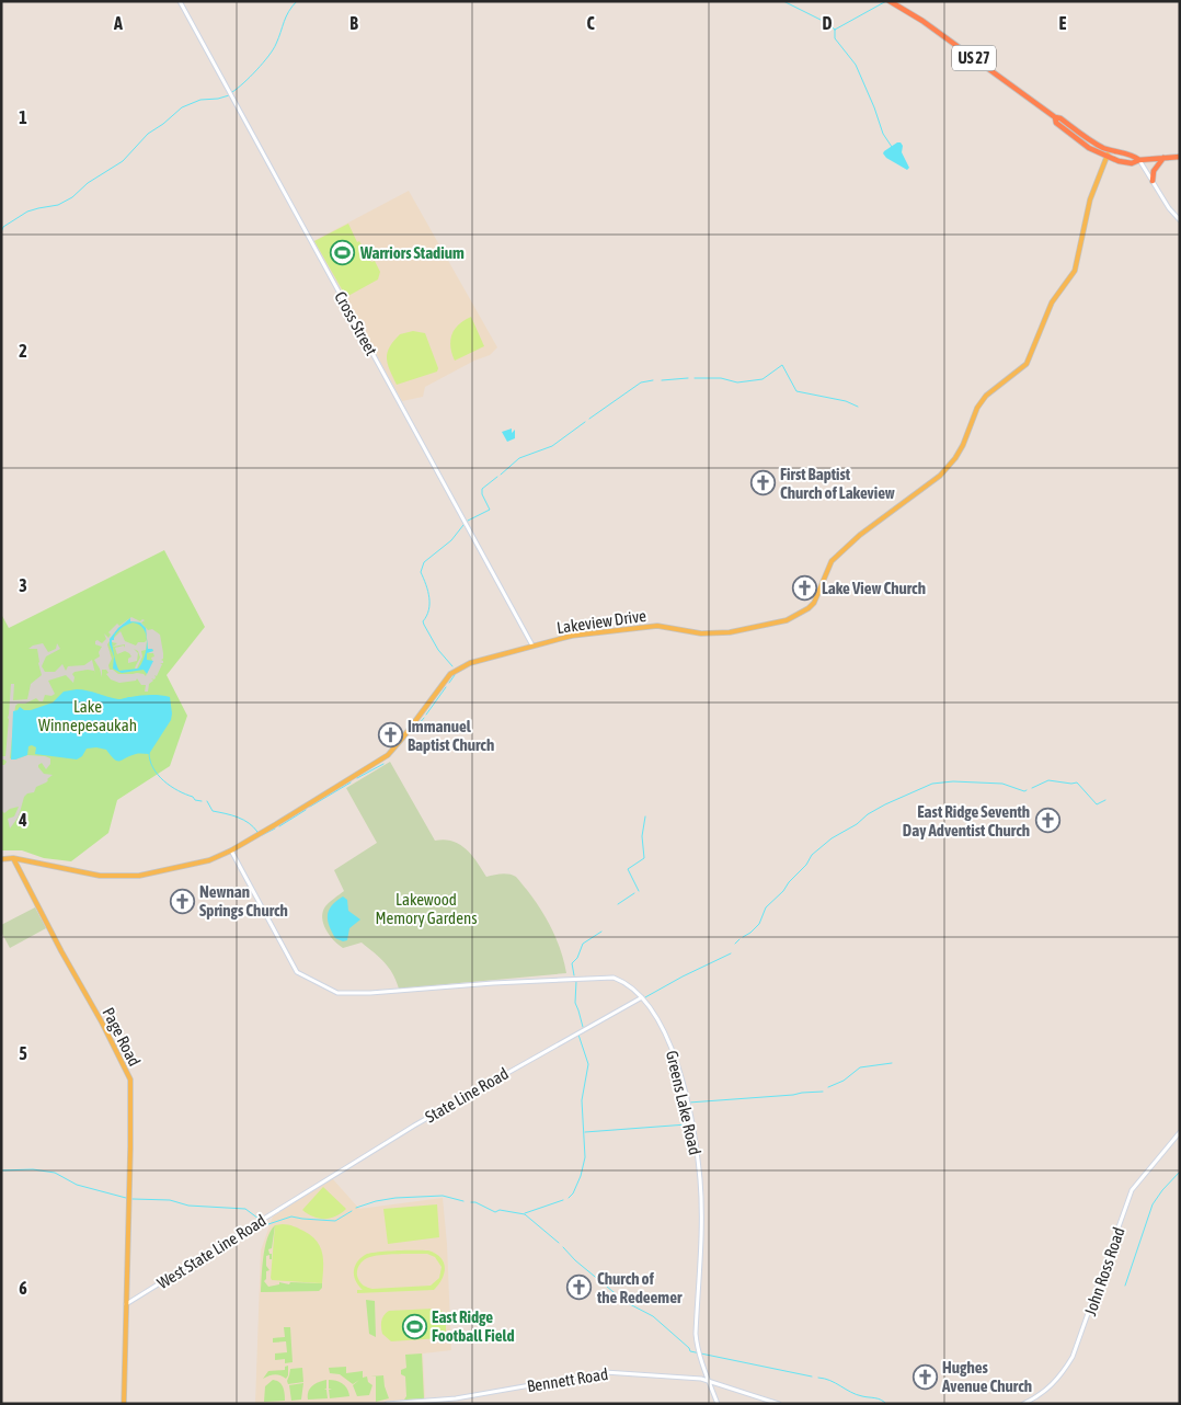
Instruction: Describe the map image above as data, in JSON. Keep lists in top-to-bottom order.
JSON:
{
  "streets": {
    "highway": ["US 27"],
    "main road": ["Lakeview Drive", "Page Road"],
    "street": [
      "Cross Street",
      "State Line Road",
      "Greens Lake Road",
      "West State Line Road",
      "John Ross Road",
      "Bennett Road"
    ]
  },
  "crossings": [
    ["US 27", "Lakeview Drive"],
    ["Cross Street", "Lakeview Drive"],
    ["Lakeview Drive", "Page Road"],
    ["Lakeview Drive", "Greens Lake Road"],
    ["Page Road", "West State Line Road"],
    ["State Line Road", "Greens Lake Road"],
    ["State Line Road", "West State Line Road"],
    ["Greens Lake Road", "Bennett Road"]
  ],
  "parks": ["Lake Winnepesaukah", "Lakewood Memory Gardens"],
  "places": {
    "sports": ["Warriors Stadium", "East Ridge Football Field"],
    "church": [
      "First Baptist Church of Lakeview",
      "Lake View Church",
      "Immanuel Baptist Church",
      "East Ridge Seventh Day Adventist Church",
      "Newnan Springs Church",
      "Church of the Redeemer",
      "Hughes Avenue Church"
    ]
  },
  "grid": {
    "columns": [
      "A",
      "B",
      "C",
      "D",
      "E"
    ],
    "rows": [
      "1",
      "2",
      "3",
      "4",
      "5",
      "6"
    ]
  }
}
